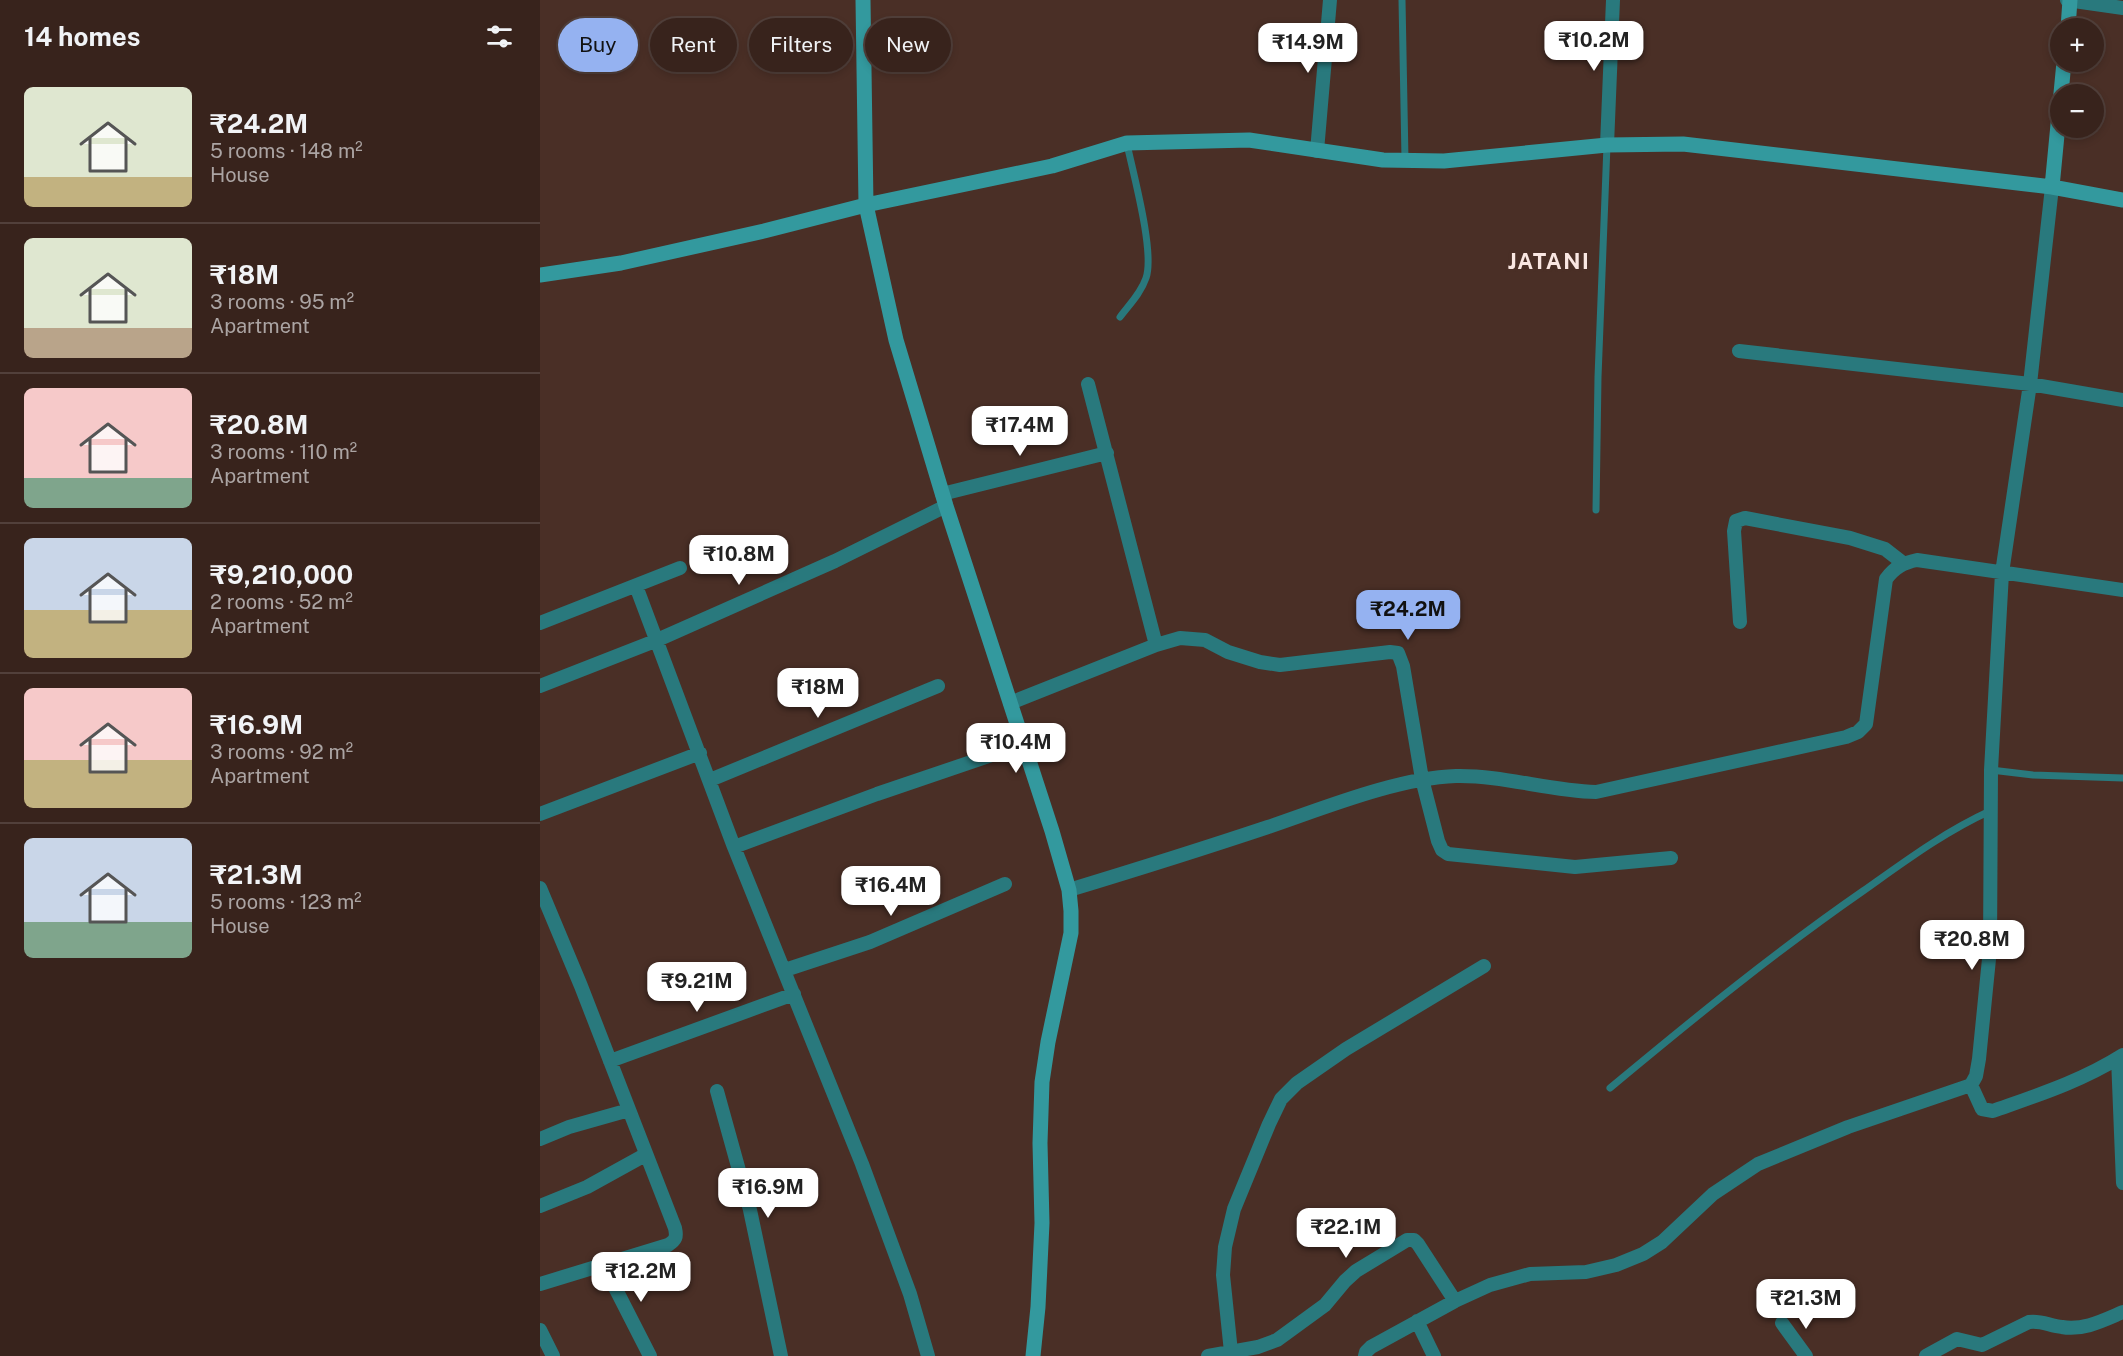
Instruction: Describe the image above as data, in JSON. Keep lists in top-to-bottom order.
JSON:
{
  "districts": ["JATANI"],
  "page": {
    "heading": "14 homes",
    "map_buttons": ["+", "−"],
    "chip": [
      "Buy",
      "Rent",
      "Filters",
      "New"
    ],
    "price": [
      "₹10.2M",
      "₹14.9M",
      "₹17.4M",
      "₹10.8M",
      "₹24.2M",
      "₹18M",
      "₹10.4M",
      "₹16.4M",
      "₹20.8M",
      "₹9.21M",
      "₹16.9M",
      "₹22.1M",
      "₹12.2M",
      "₹21.3M"
    ],
    "list": [
      {
        "name": "₹24.2M",
        "note": "5 rooms · 148 m² · House"
      },
      {
        "name": "₹18M",
        "note": "3 rooms · 95 m² · Apartment"
      },
      {
        "name": "₹20.8M",
        "note": "3 rooms · 110 m² · Apartment"
      },
      {
        "name": "₹9,210,000",
        "note": "2 rooms · 52 m² · Apartment"
      },
      {
        "name": "₹16.9M",
        "note": "3 rooms · 92 m² · Apartment"
      },
      {
        "name": "₹21.3M",
        "note": "5 rooms · 123 m² · House"
      }
    ]
  }
}
